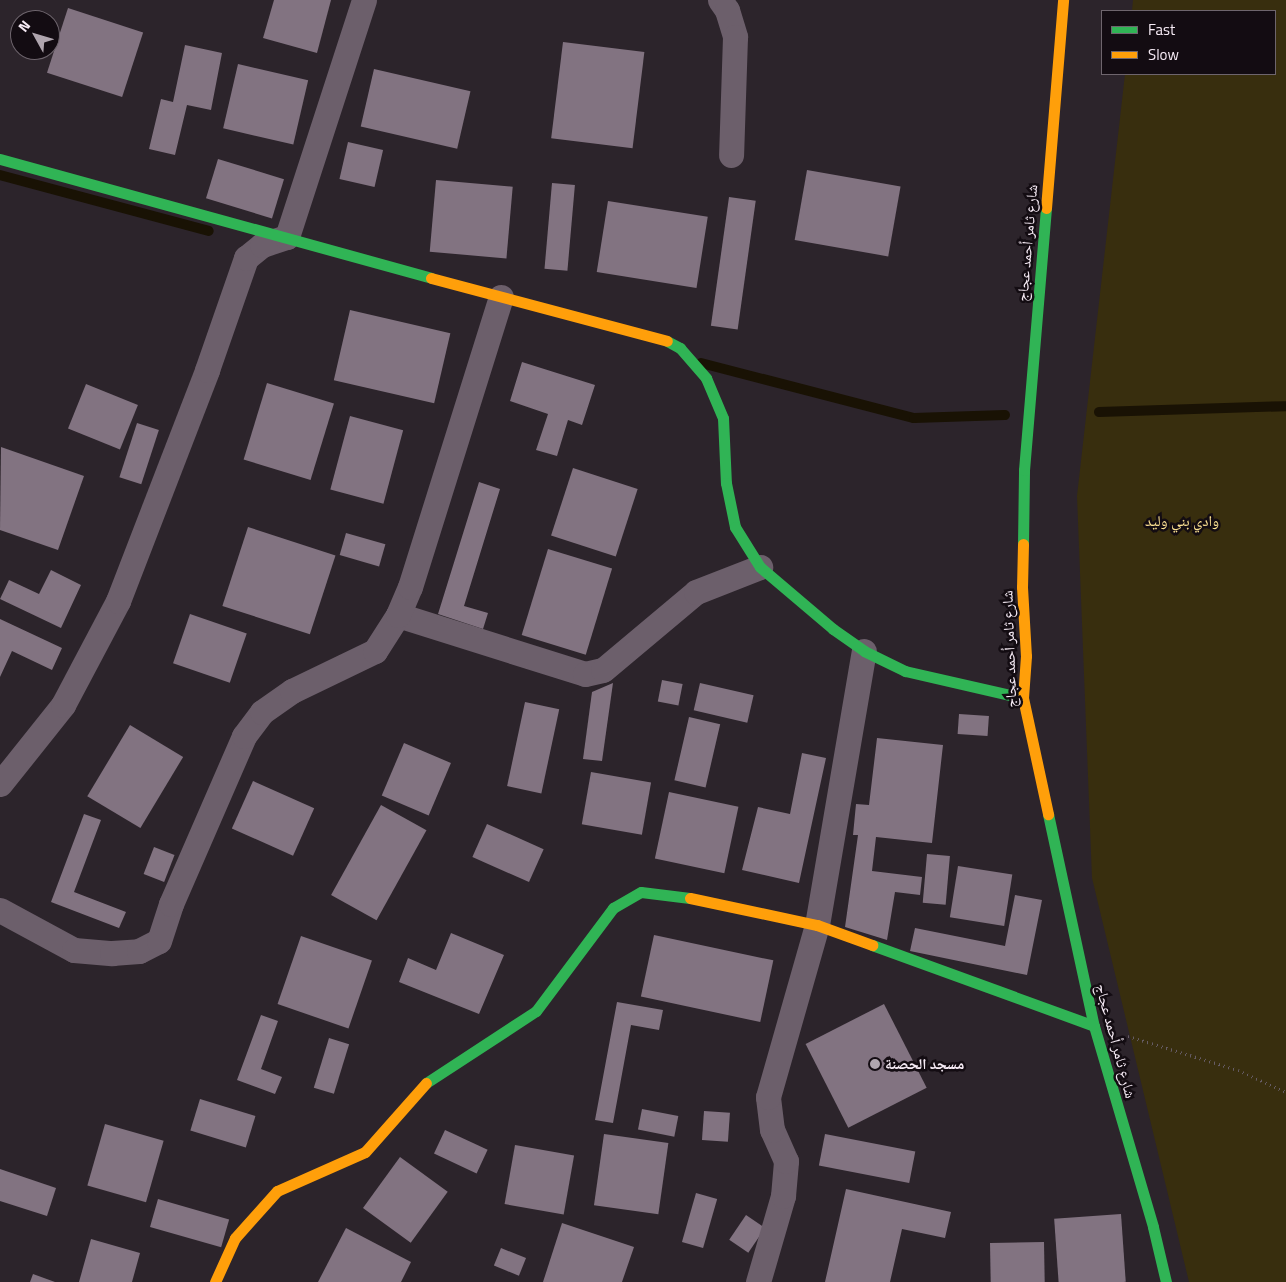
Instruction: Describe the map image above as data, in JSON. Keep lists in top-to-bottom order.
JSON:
{
  "streets": {
    "street": ["شارع ثامر أحمد عجاج"]
  },
  "parks": ["وادي بني وليد"],
  "places": ["مسجد الحصنة"],
  "legend": ["Fast", "Slow"],
  "north": "top left"
}
